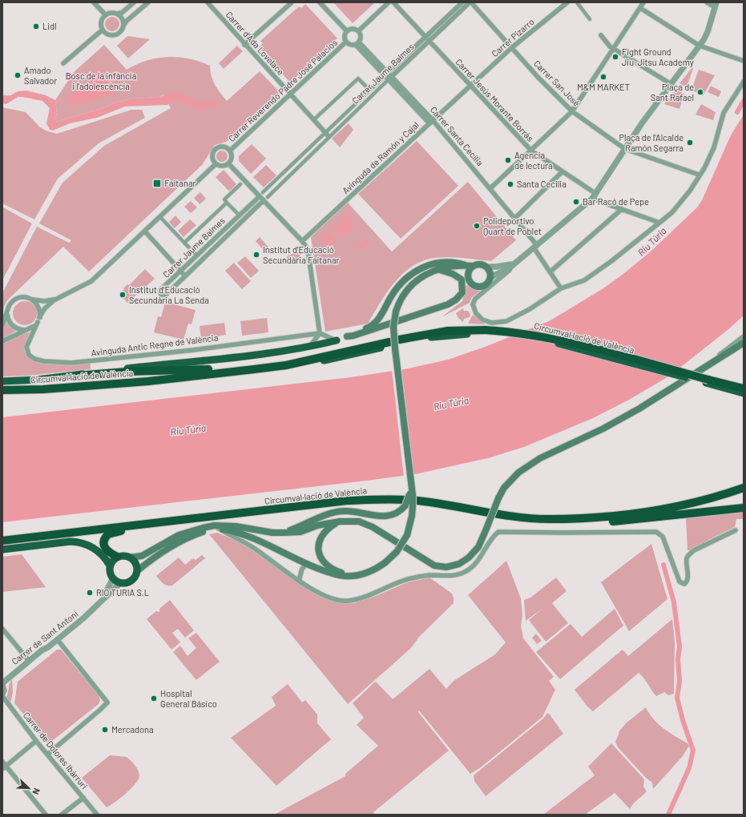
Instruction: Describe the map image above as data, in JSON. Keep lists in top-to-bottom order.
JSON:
{
  "streets": {
    "highway": ["Circumval·lació de València"],
    "street": [
      "Carrer Pizarro",
      "Carrer d'Ada Lovelace",
      "Carrer Jaume Balmes",
      "Carrer San José",
      "Carrer Reverendo Padre José Palacios",
      "Carrer Jesús Morante Borrás",
      "Carrer Santa Cecília",
      "Avinguda de Ramón y Cajal",
      "Avinguda Antic Regne de València",
      "Carrer de Sant Antoni",
      "Carrer de Dolores Ibárruri"
    ]
  },
  "crossings": [
    ["Carrer Pizarro", "Carrer San José"],
    ["Carrer Pizarro", "Carrer Jesús Morante Borrás"],
    ["Carrer Pizarro", "Avinguda de Ramón y Cajal"],
    ["Carrer d'Ada Lovelace", "Carrer Jaume Balmes"],
    ["Carrer d'Ada Lovelace", "Carrer Reverendo Padre José Palacios"],
    ["Carrer Jaume Balmes", "Carrer San José"],
    ["Carrer Jaume Balmes", "Carrer Jesús Morante Borrás"],
    ["Carrer Jaume Balmes", "Carrer Santa Cecília"],
    ["Carrer Reverendo Padre José Palacios", "Carrer Santa Cecília"],
    ["Carrer Jesús Morante Borrás", "Avinguda de Ramón y Cajal"],
    ["Carrer Santa Cecília", "Avinguda de Ramón y Cajal"]
  ],
  "water": ["Riu Túria"],
  "parks": ["Bosc de la infància i l'adolescència"],
  "places": {
    "other": [
      "Lidl",
      "Fight Ground Jiu-Jitsu Academy",
      "Amado Salvador",
      "M&M MARKET",
      "Plaça de Sant Rafael",
      "Plaça de l'Alcalde Ramón Segarra",
      "Agencia de lectura",
      "Santa Cecilia",
      "Bar Racó de Pepe",
      "Polideportivo Quart de Poblet",
      "Institut d'Educació Secundària Faitanar",
      "Institut d'Educació Secundària La Senda",
      "RIO TURIA S.L",
      "Hospital General Básico",
      "Mercadona"
    ],
    "transit": ["Faitanar"]
  },
  "north": "bottom right"
}
